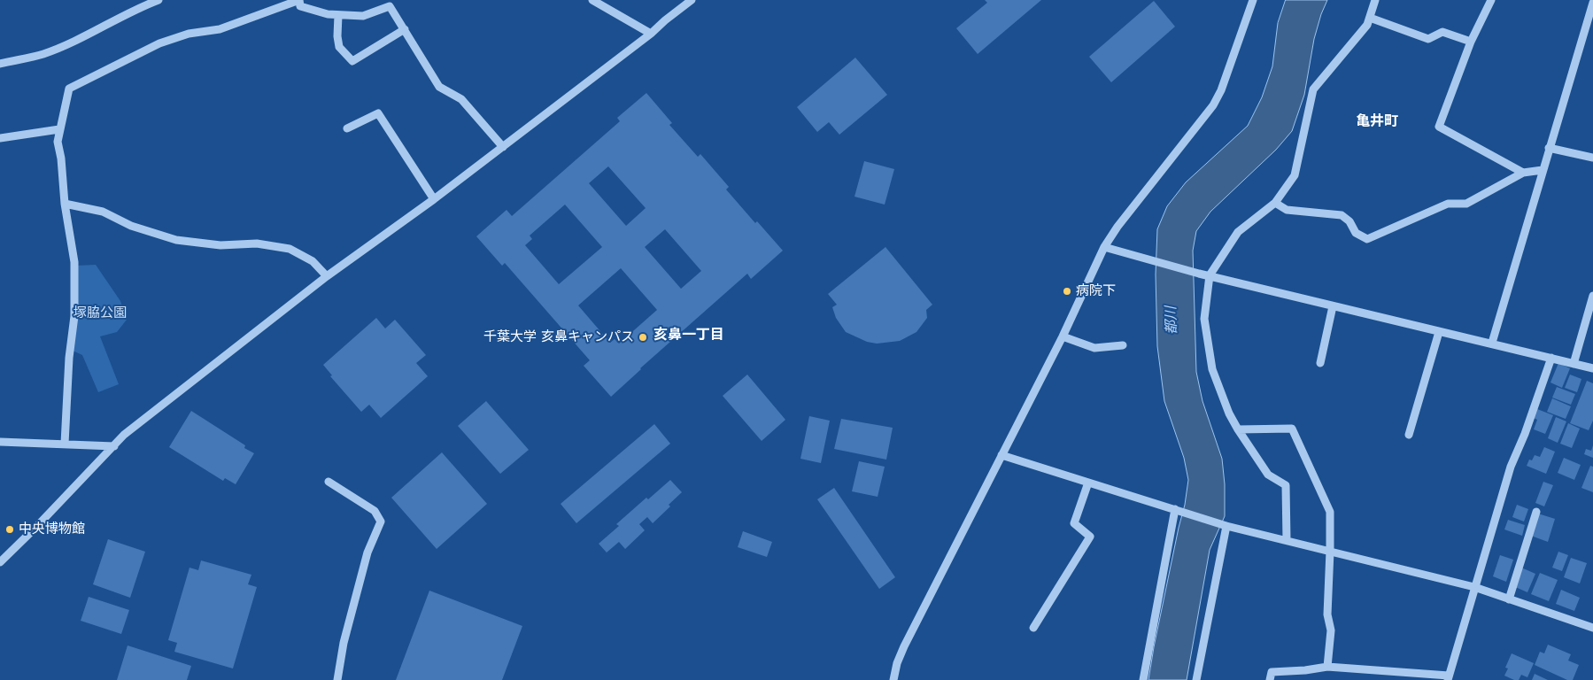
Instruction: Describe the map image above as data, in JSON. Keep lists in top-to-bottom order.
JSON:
{
  "districts": ["亀井町", "亥鼻一丁目"],
  "water": ["都川"],
  "parks": ["塚脇公園"],
  "places": ["病院下", "千葉大学 亥鼻キャンパス", "中央博物館"]
}
